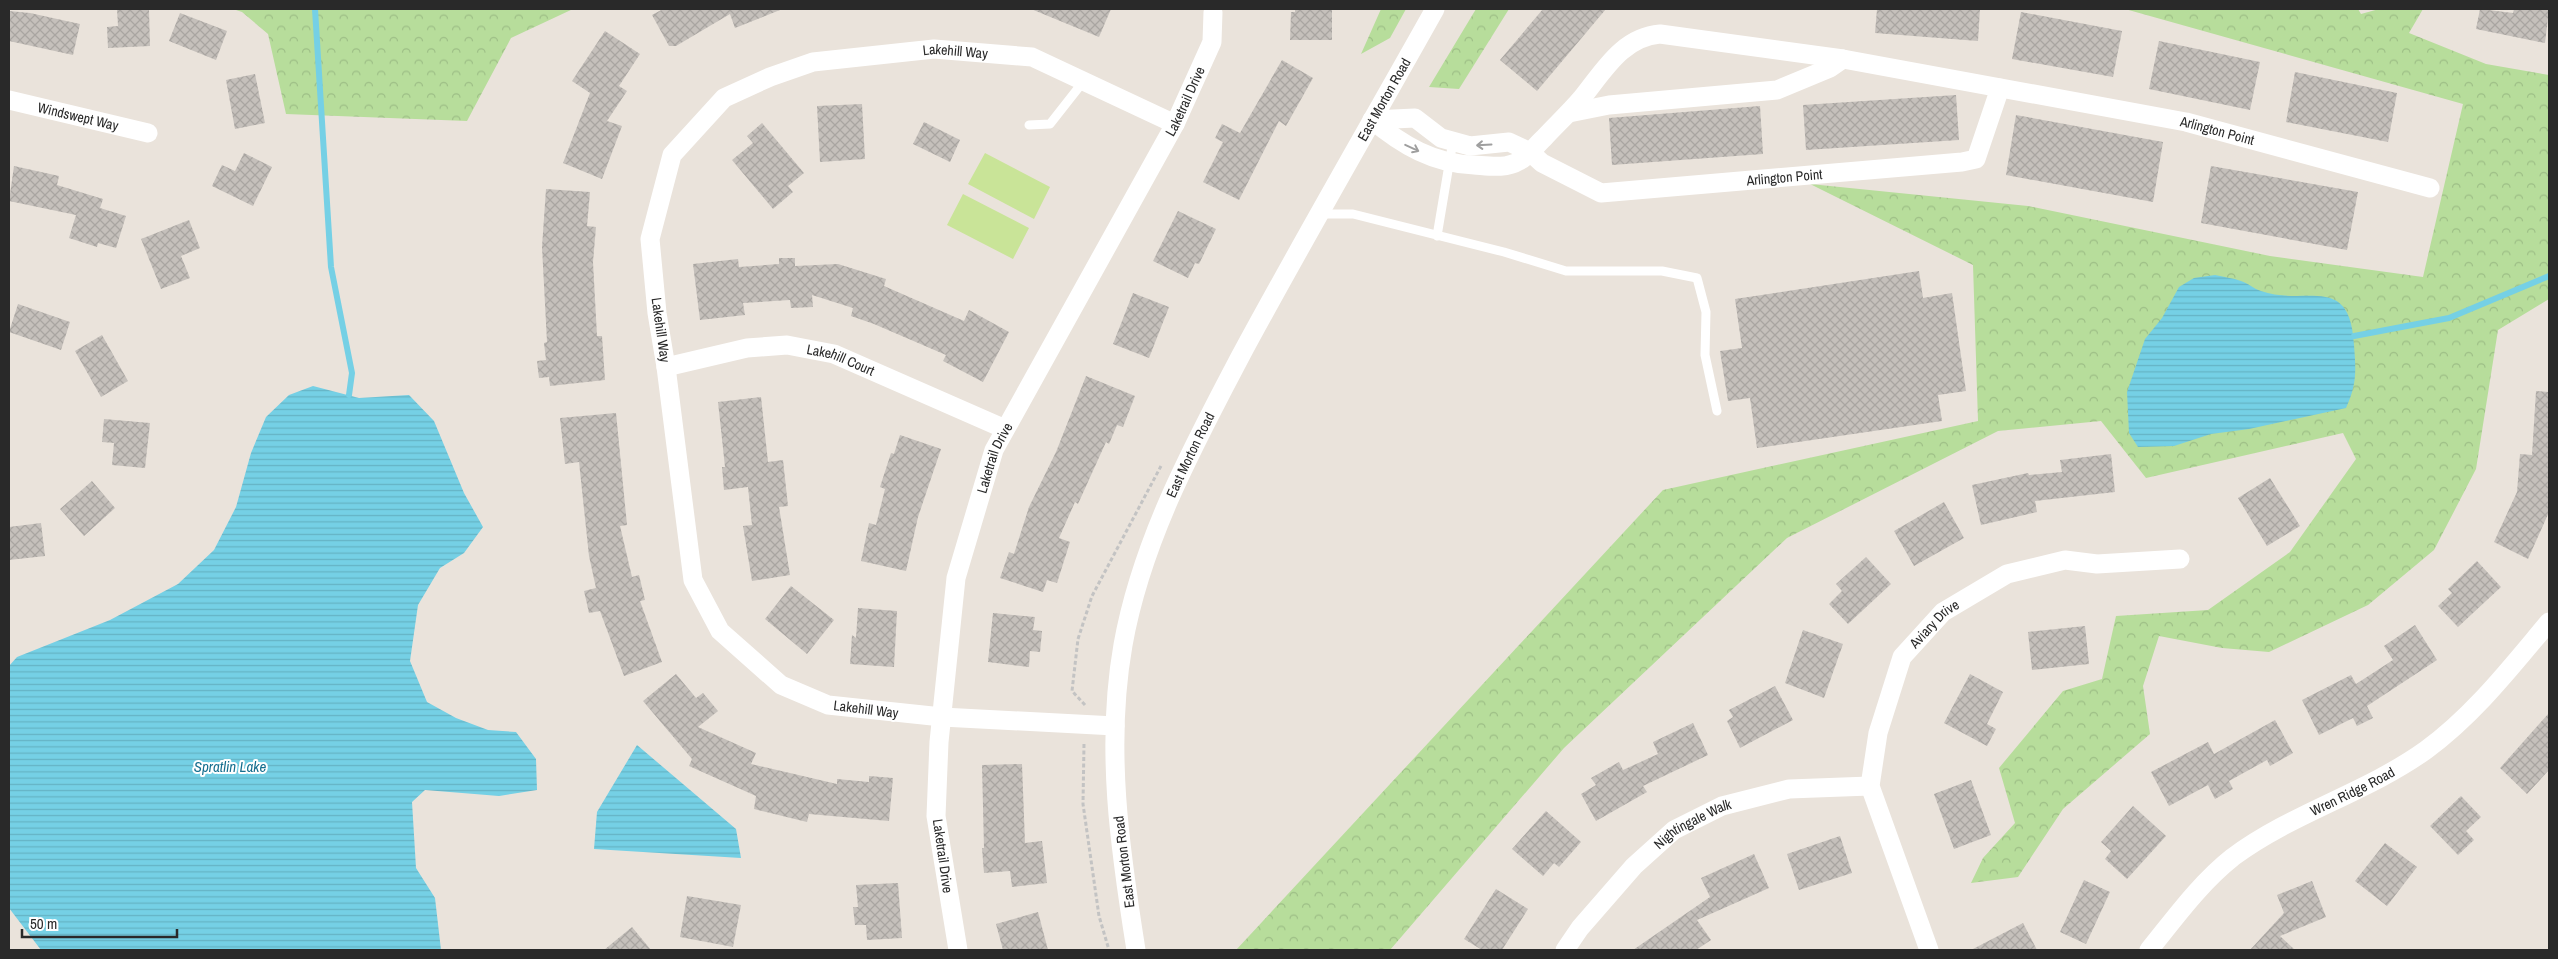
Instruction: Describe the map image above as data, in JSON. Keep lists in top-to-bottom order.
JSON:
{
  "streets": {
    "street": [
      "Lakehill Way",
      "East Morton Road",
      "Laketrail Drive",
      "Windswept Way",
      "Arlington Point",
      "Lakehill Court",
      "Aviary Drive",
      "Wren Ridge Road",
      "Nightingale Walk"
    ]
  },
  "crossings": [
    ["Lakehill Way", "East Morton Road"],
    ["Lakehill Way", "Laketrail Drive"],
    ["Lakehill Way", "Lakehill Court"],
    ["East Morton Road", "Arlington Point"],
    ["Laketrail Drive", "Lakehill Court"],
    ["Aviary Drive", "Nightingale Walk"]
  ],
  "water": ["Spratlin Lake"],
  "scale_bar": "50 m"
}
